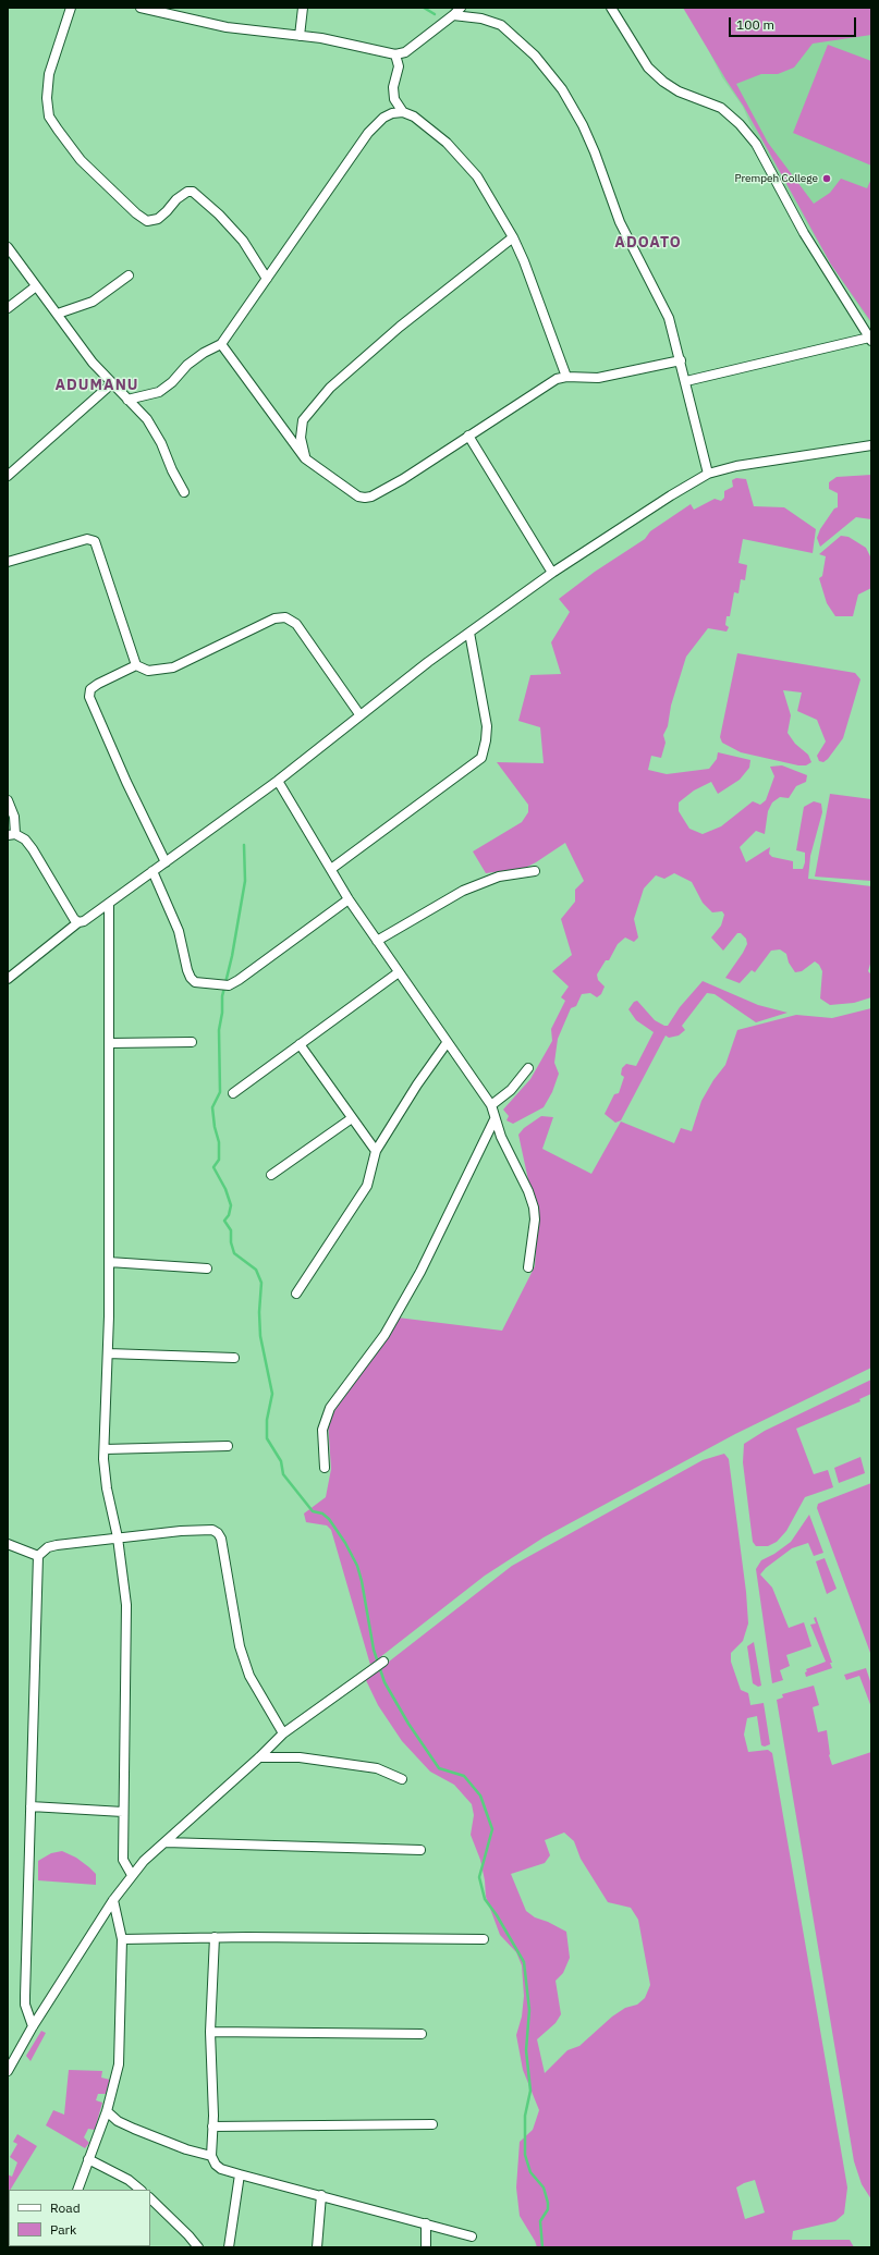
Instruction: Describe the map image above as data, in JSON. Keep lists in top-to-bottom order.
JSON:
{
  "districts": ["ADOATO", "ADUMANU"],
  "places": ["Prempeh College"],
  "legend": ["Road", "Park"],
  "scale_bar": "100 m"
}
